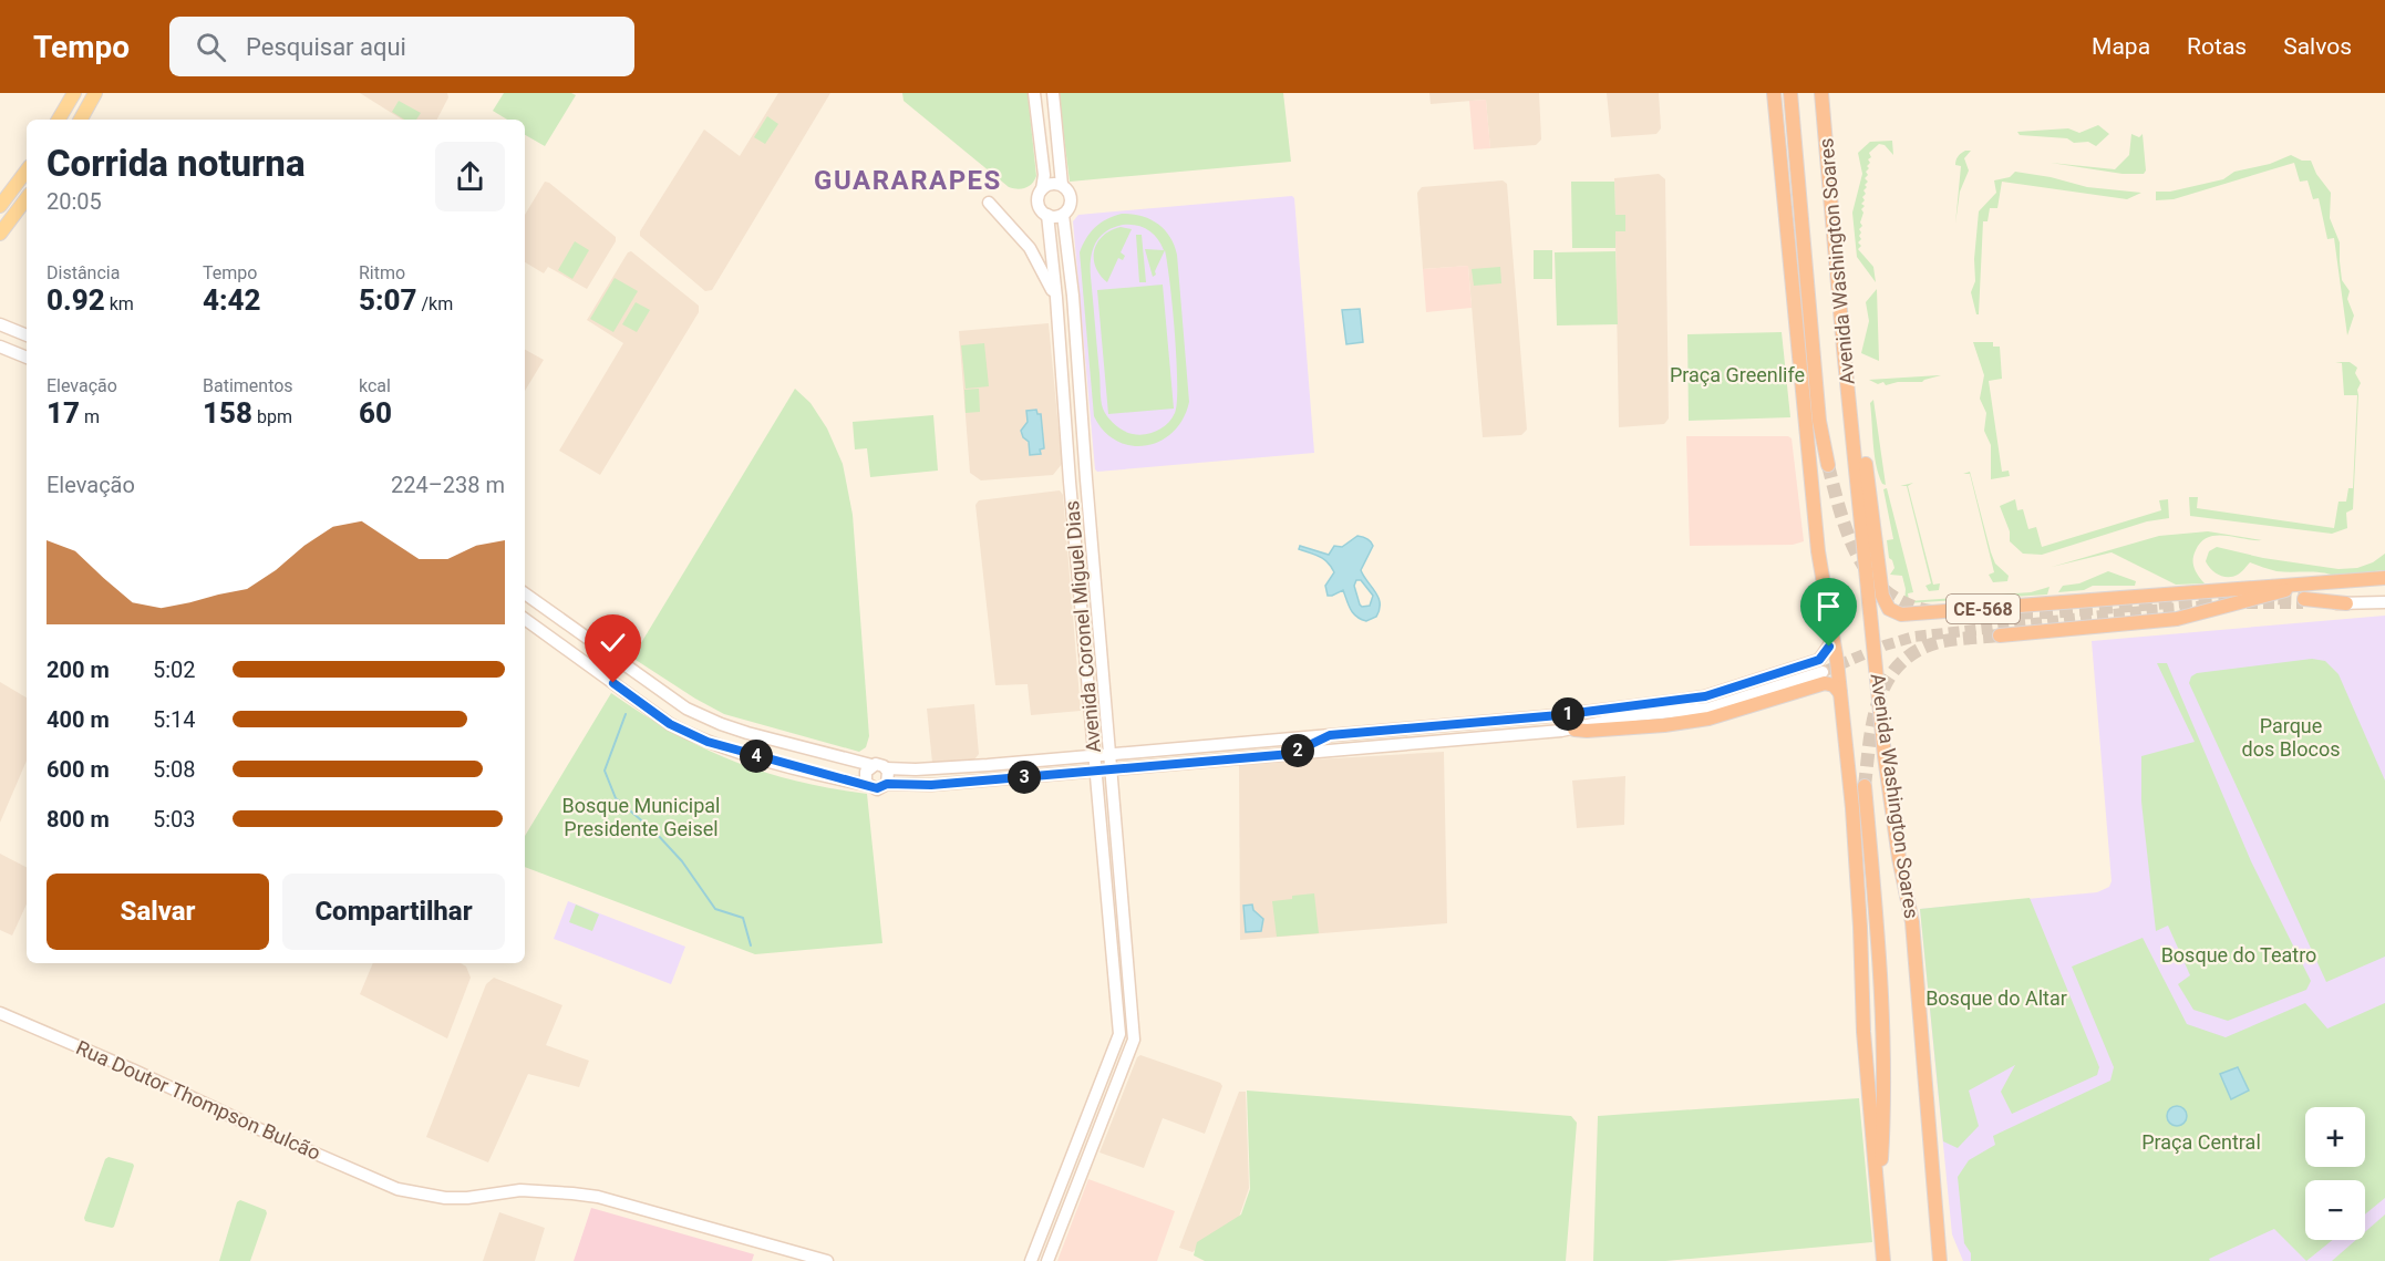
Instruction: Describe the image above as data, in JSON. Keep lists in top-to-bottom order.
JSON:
{
  "streets": {
    "highway": ["Avenida Washington Soares", "CE-568"],
    "main road": ["Avenida Coronel Miguel Dias", "Rua Doutor Thompson Bulcão"]
  },
  "crossings": [
    ["Avenida Washington Soares", "CE-568"]
  ],
  "districts": ["GUARARAPES"],
  "parks": [
    "Praça Greenlife",
    "Parque dos Blocos",
    "Bosque Municipal Presidente Geisel",
    "Bosque do Teatro",
    "Bosque do Altar",
    "Praça Central"
  ],
  "page": {
    "header": "Tempo",
    "search": "Pesquisar aqui",
    "nav": ["Mapa", "Rotas", "Salvos"],
    "heading": ["Corrida noturna", "20:05"],
    "stats": [
      ["Distância", "0.92 km"],
      ["Tempo", "4:42"],
      ["Ritmo", "5:07 /km"],
      ["Elevação", "17 m"],
      ["Batimentos", "158 bpm"],
      ["kcal", "60"]
    ],
    "chart": ["Elevação", "224–238 m"],
    "list": [
      {
        "name": "200 m",
        "note": "5:02"
      },
      {
        "name": "400 m",
        "note": "5:14"
      },
      {
        "name": "600 m",
        "note": "5:08"
      },
      {
        "name": "800 m",
        "note": "5:03"
      }
    ],
    "pins": [
      "1",
      "2",
      "4",
      "3"
    ],
    "buttons": ["Salvar", "Compartilhar"],
    "map_buttons": ["+", "−"]
  }
}
